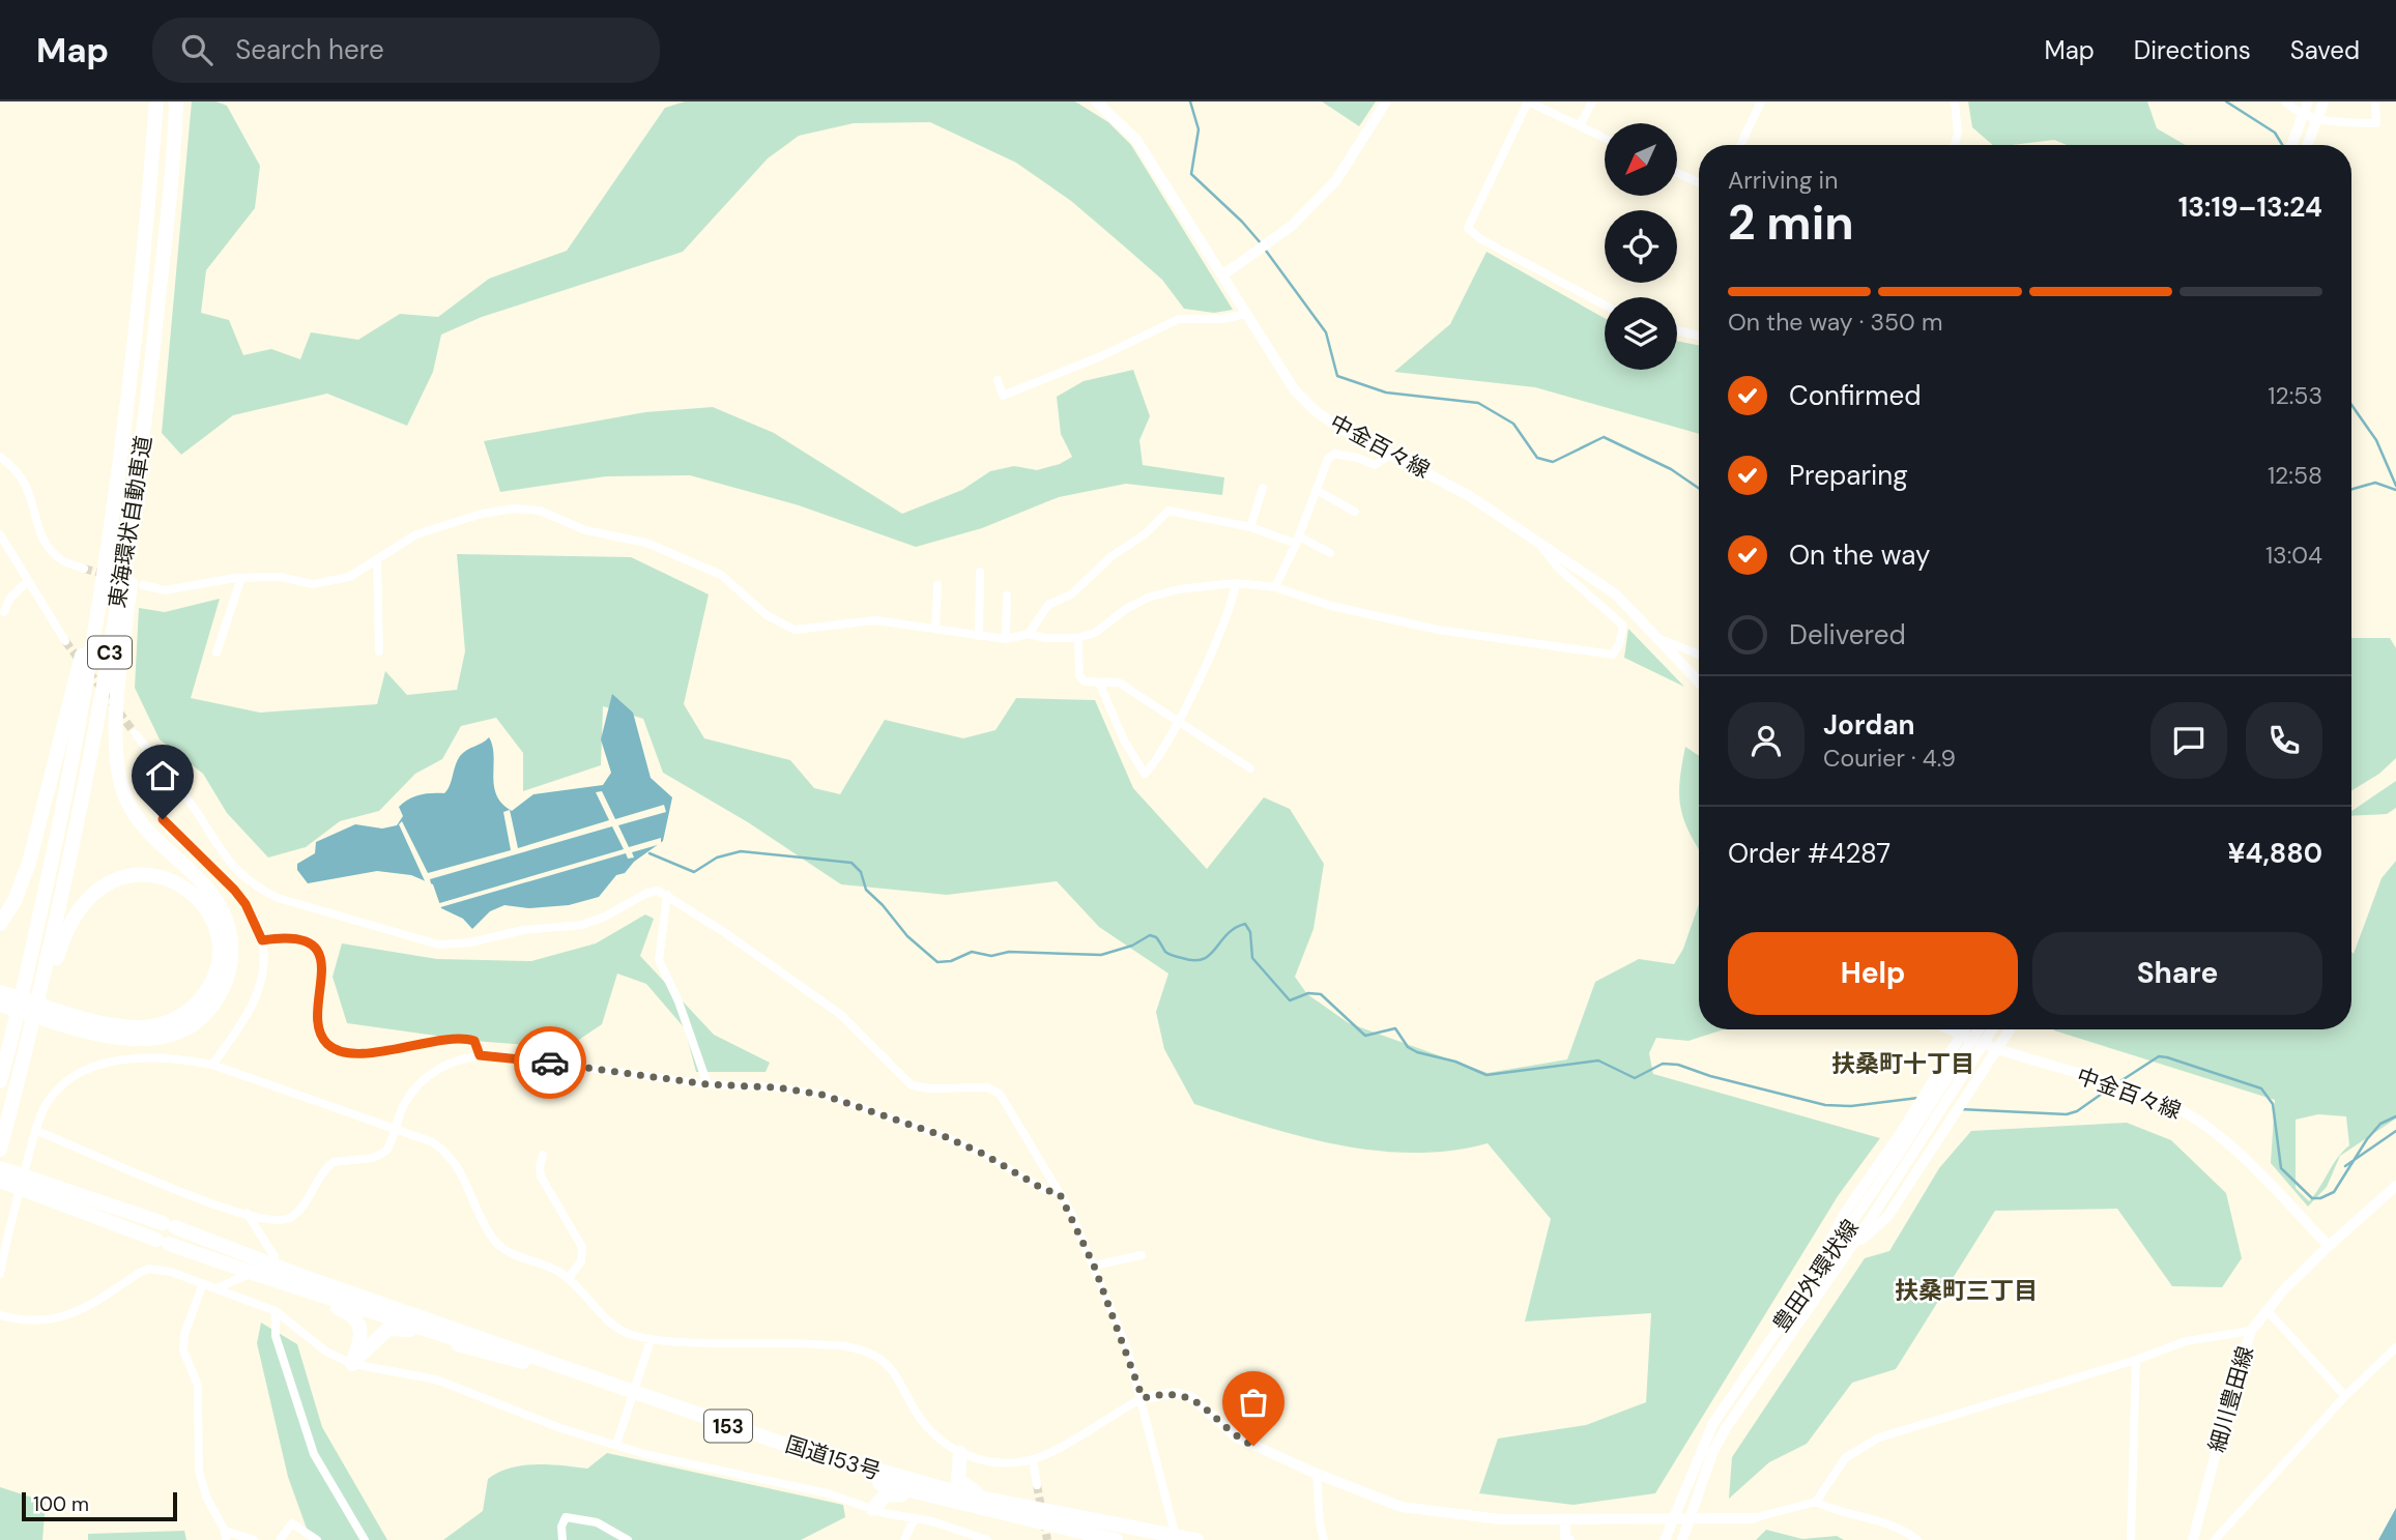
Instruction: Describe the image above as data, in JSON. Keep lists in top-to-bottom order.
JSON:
{
  "streets": {
    "highway": [
      "東海環状自動車道",
      "C3",
      "153",
      "国道153号"
    ],
    "street": ["中金百々線", "豊田外環状線", "細川豊田線"]
  },
  "crossings": [
    ["中金百々線", "細川豊田線"],
    ["153", "国道153号"]
  ],
  "districts": ["扶桑町十丁目", "扶桑町三丁目"],
  "scale_bar": "100 m",
  "north": "bottom left",
  "page": {
    "header": "Map",
    "search": "Search here",
    "nav": ["Map", "Directions", "Saved"],
    "heading": ["2 min", "Arriving in", "13:19–13:24"],
    "panel": [
      "Jordan",
      "Courier · 4.9",
      "Order #4287",
      "¥4,880"
    ],
    "bar": "On the way · 350 m",
    "list": [
      ["Confirmed", "12:53"],
      ["Preparing", "12:58"],
      ["On the way", "13:04"],
      "Delivered"
    ],
    "buttons": ["Help", "Share"],
    "scale": "100 m"
  }
}
